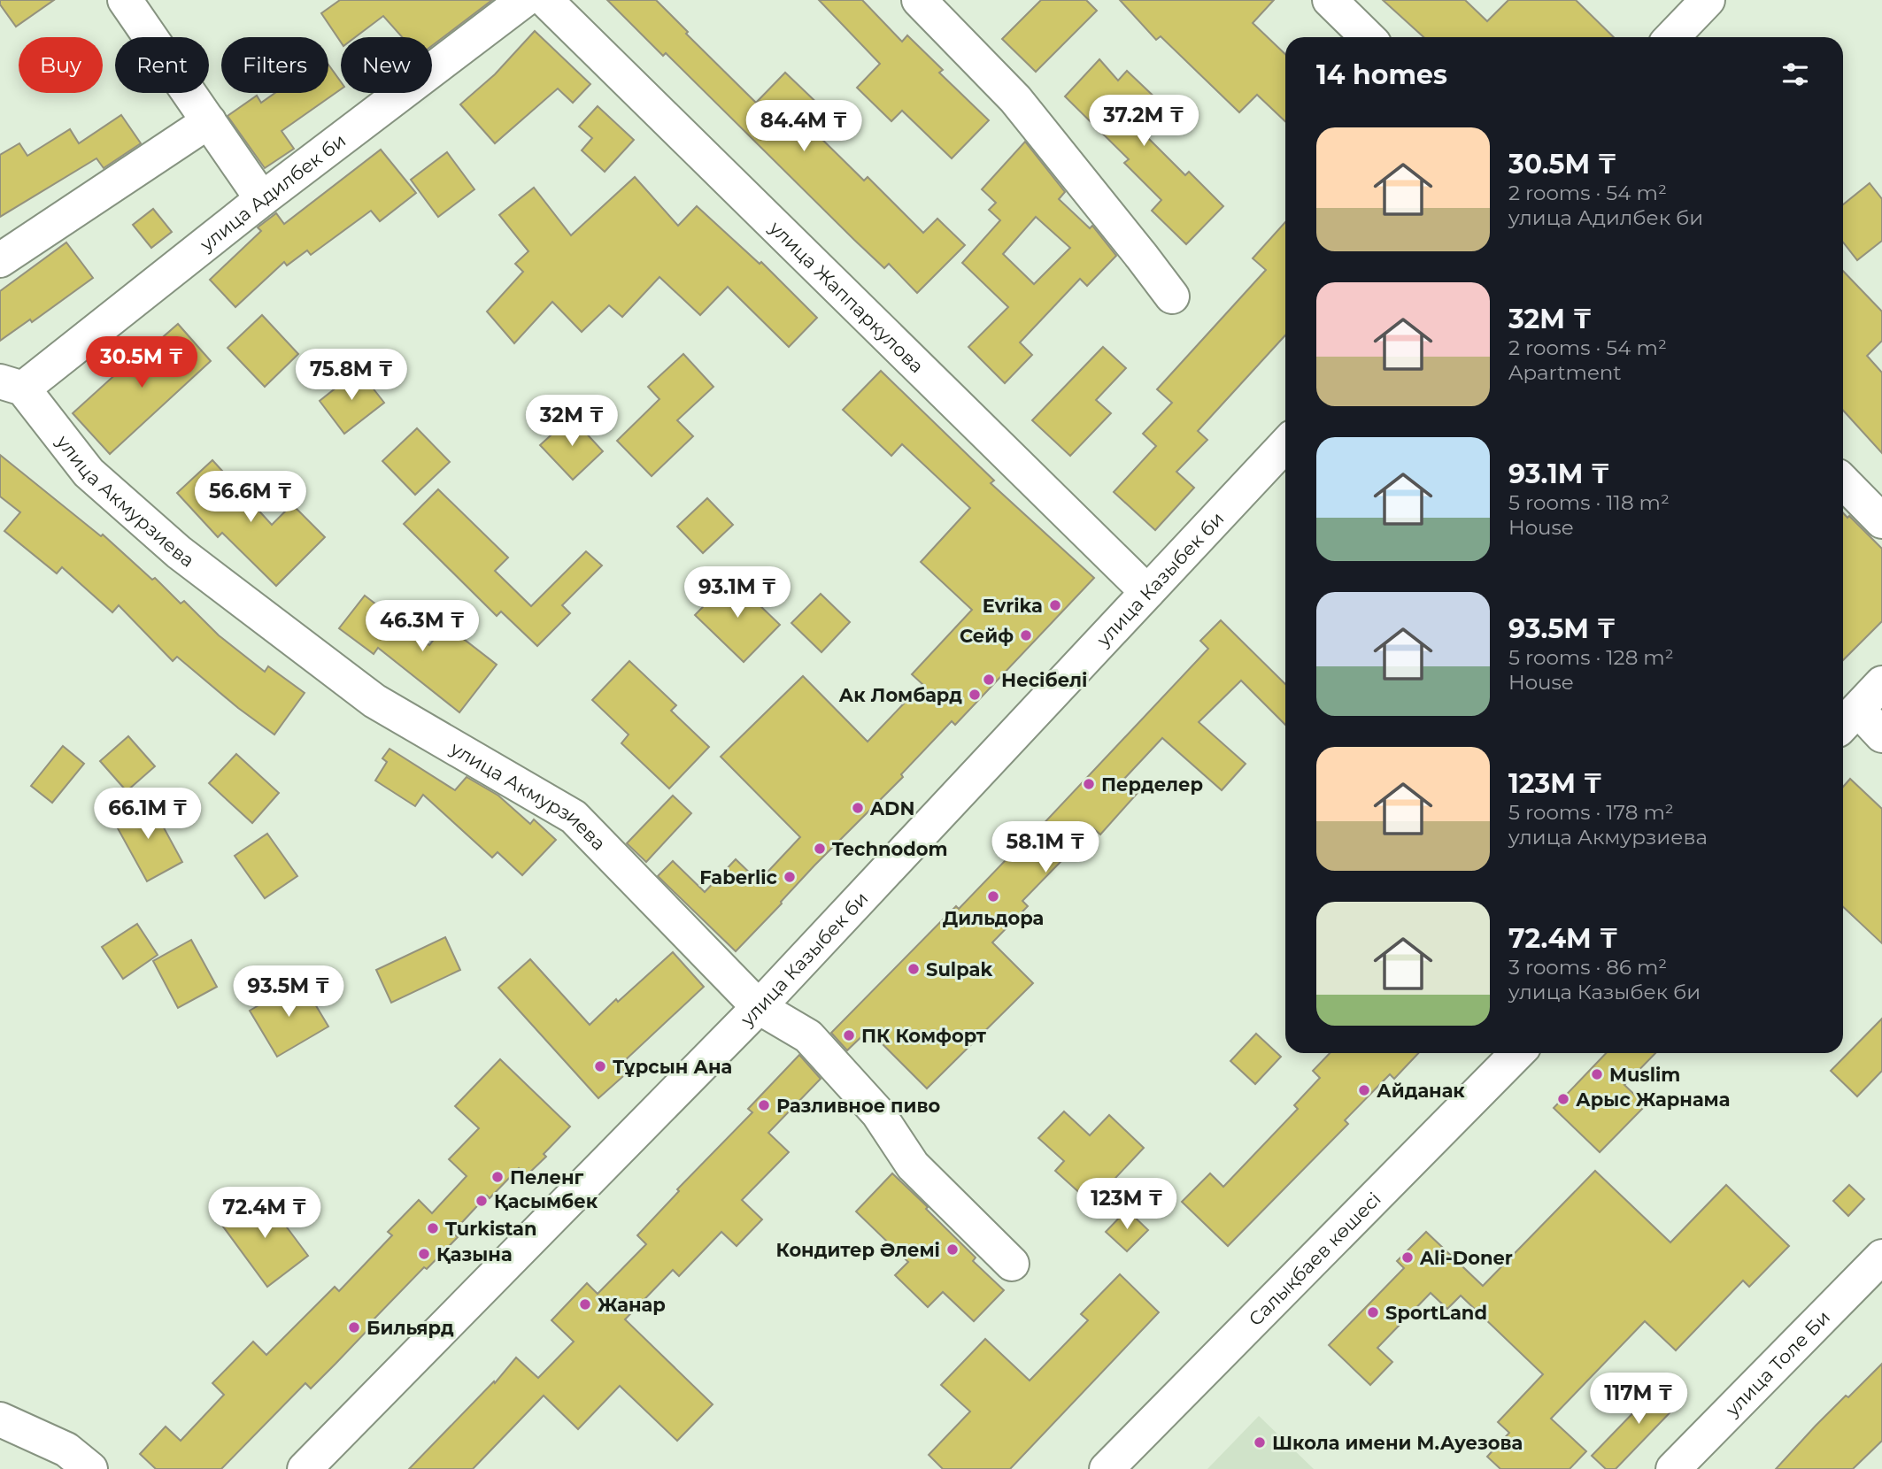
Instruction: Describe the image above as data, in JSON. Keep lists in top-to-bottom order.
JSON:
{
  "streets": {
    "street": [
      "улица Адилбек би",
      "улица Жаппаркулова",
      "улица Акмурзиева",
      "улица Казыбек би",
      "Салықбаев көшесі",
      "улица Толе Би"
    ]
  },
  "crossings": [
    ["улица Адилбек би", "улица Акмурзиева"],
    ["улица Жаппаркулова", "улица Казыбек би"],
    ["улица Акмурзиева", "улица Казыбек би"]
  ],
  "places": [
    "Evrika",
    "Сейф",
    "Несібелі",
    "Ак Ломбард",
    "Перделер",
    "ADN",
    "Technodom",
    "Faberlic",
    "Дильдора",
    "Sulpak",
    "ПК Комфорт",
    "Тұрсын Ана",
    "Muslim",
    "Айданак",
    "Арыс Жарнама",
    "Разливное пиво",
    "Пеленг",
    "Қасымбек",
    "Turkistan",
    "Кондитер Әлемі",
    "Қазына",
    "Ali-Doner",
    "Жанар",
    "SportLand",
    "Бильярд",
    "Школа имени М.Ауезова"
  ],
  "page": {
    "chip": [
      "Buy",
      "Rent",
      "Filters",
      "New"
    ],
    "heading": "14 homes",
    "price": [
      "37.2M ₸",
      "84.4M ₸",
      "30.5M ₸",
      "75.8M ₸",
      "32M ₸",
      "56.6M ₸",
      "93.1M ₸",
      "46.3M ₸",
      "66.1M ₸",
      "58.1M ₸",
      "93.5M ₸",
      "123M ₸",
      "72.4M ₸",
      "117M ₸"
    ],
    "list": [
      {
        "name": "30.5M ₸",
        "note": "2 rooms · 54 m² · улица Адилбек би"
      },
      {
        "name": "32M ₸",
        "note": "2 rooms · 54 m² · Apartment"
      },
      {
        "name": "93.1M ₸",
        "note": "5 rooms · 118 m² · House"
      },
      {
        "name": "93.5M ₸",
        "note": "5 rooms · 128 m² · House"
      },
      {
        "name": "123M ₸",
        "note": "5 rooms · 178 m² · улица Акмурзиева"
      },
      {
        "name": "72.4M ₸",
        "note": "3 rooms · 86 m² · улица Казыбек би"
      }
    ]
  }
}
